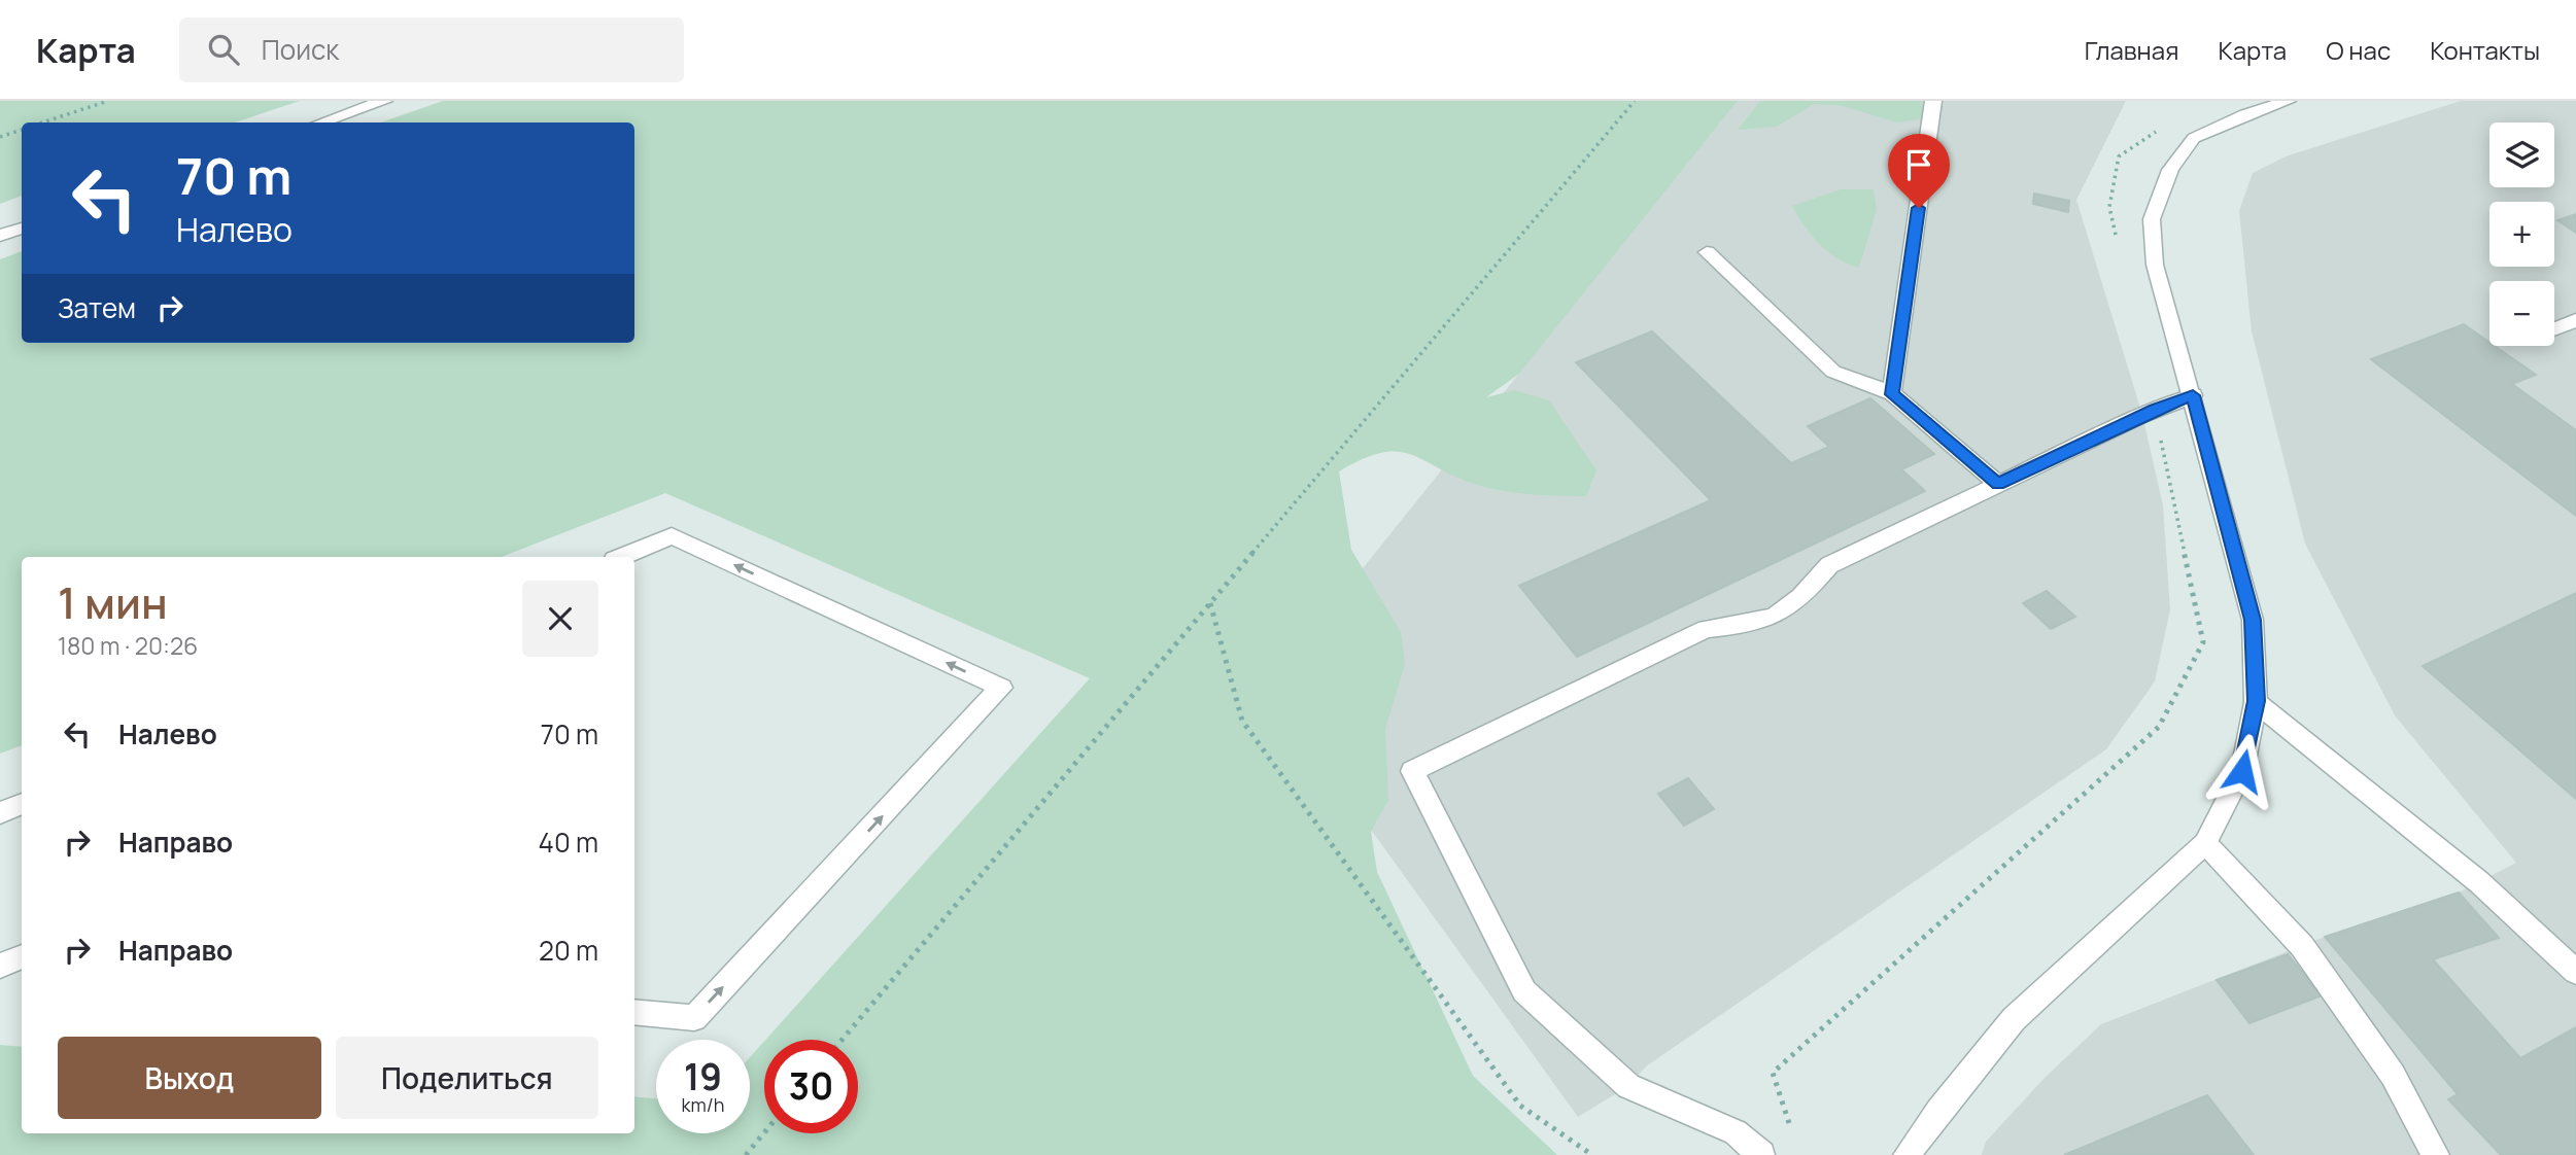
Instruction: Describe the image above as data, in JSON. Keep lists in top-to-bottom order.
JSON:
{
  "page": {
    "header": "Карта",
    "search": "Поиск",
    "nav": [
      "Главная",
      "Карта",
      "О нас",
      "Контакты"
    ],
    "map_buttons": ["+", "−"],
    "turn": ["70 m", "Налево"],
    "then": "Затем",
    "heading": ["1 мин", "180 m · 20:26"],
    "list": [
      {
        "name": "Налево",
        "value": "70 m"
      },
      {
        "name": "Направо",
        "value": "40 m"
      },
      {
        "name": "Направо",
        "value": "20 m"
      }
    ],
    "buttons": ["Выход", "Поделиться"],
    "speed": "19 km/h",
    "limit": "30"
  }
}
